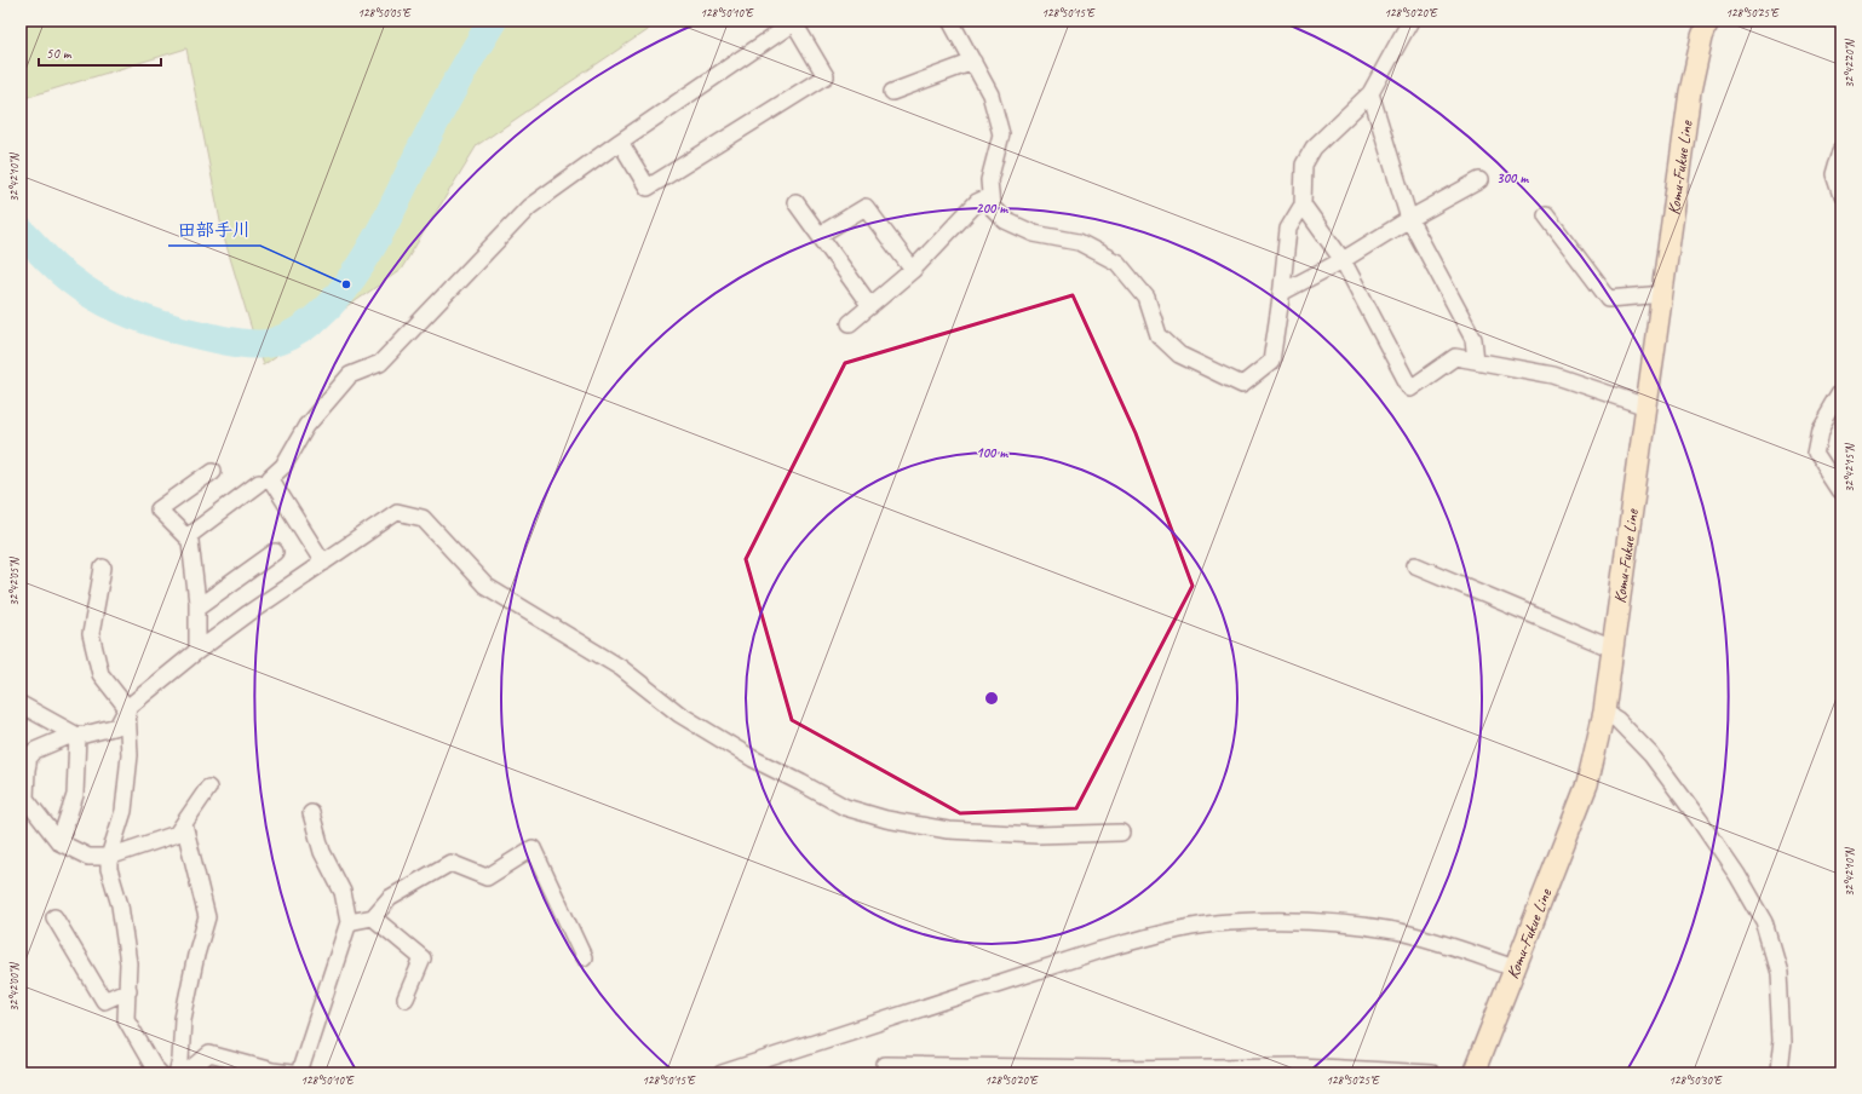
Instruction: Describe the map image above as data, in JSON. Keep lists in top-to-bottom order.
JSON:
{
  "streets": {
    "main road": ["Komu-Fukue Line"]
  },
  "places": ["田部手川"],
  "scale_bar": "50 m",
  "coordinates": [
    "128°50'05\"E",
    "128°50'10\"E",
    "128°50'15\"E",
    "128°50'20\"E",
    "128°50'25\"E",
    "32°42'20\"N",
    "32°42'10\"N",
    "32°42'15\"N",
    "32°42'05\"N",
    "32°42'00\"N",
    "128°50'30\"E"
  ],
  "rings": ["300 m", "200 m", "100 m"]
}
